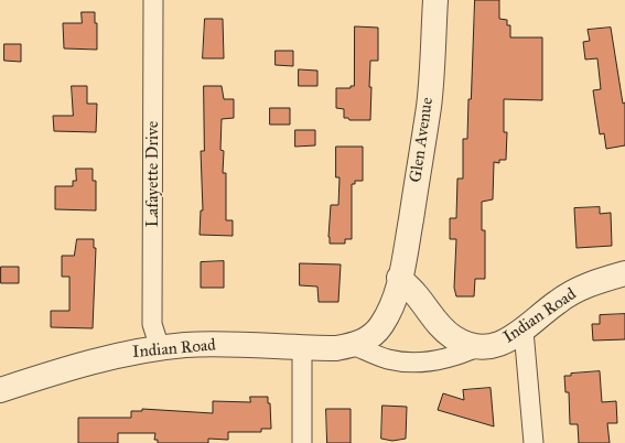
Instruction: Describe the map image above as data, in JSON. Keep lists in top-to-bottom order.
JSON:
{
  "streets": {
    "street": ["Glen Avenue", "Lafayette Drive", "Indian Road"]
  },
  "crossings": [
    ["Glen Avenue", "Indian Road"],
    ["Lafayette Drive", "Indian Road"]
  ]
}
